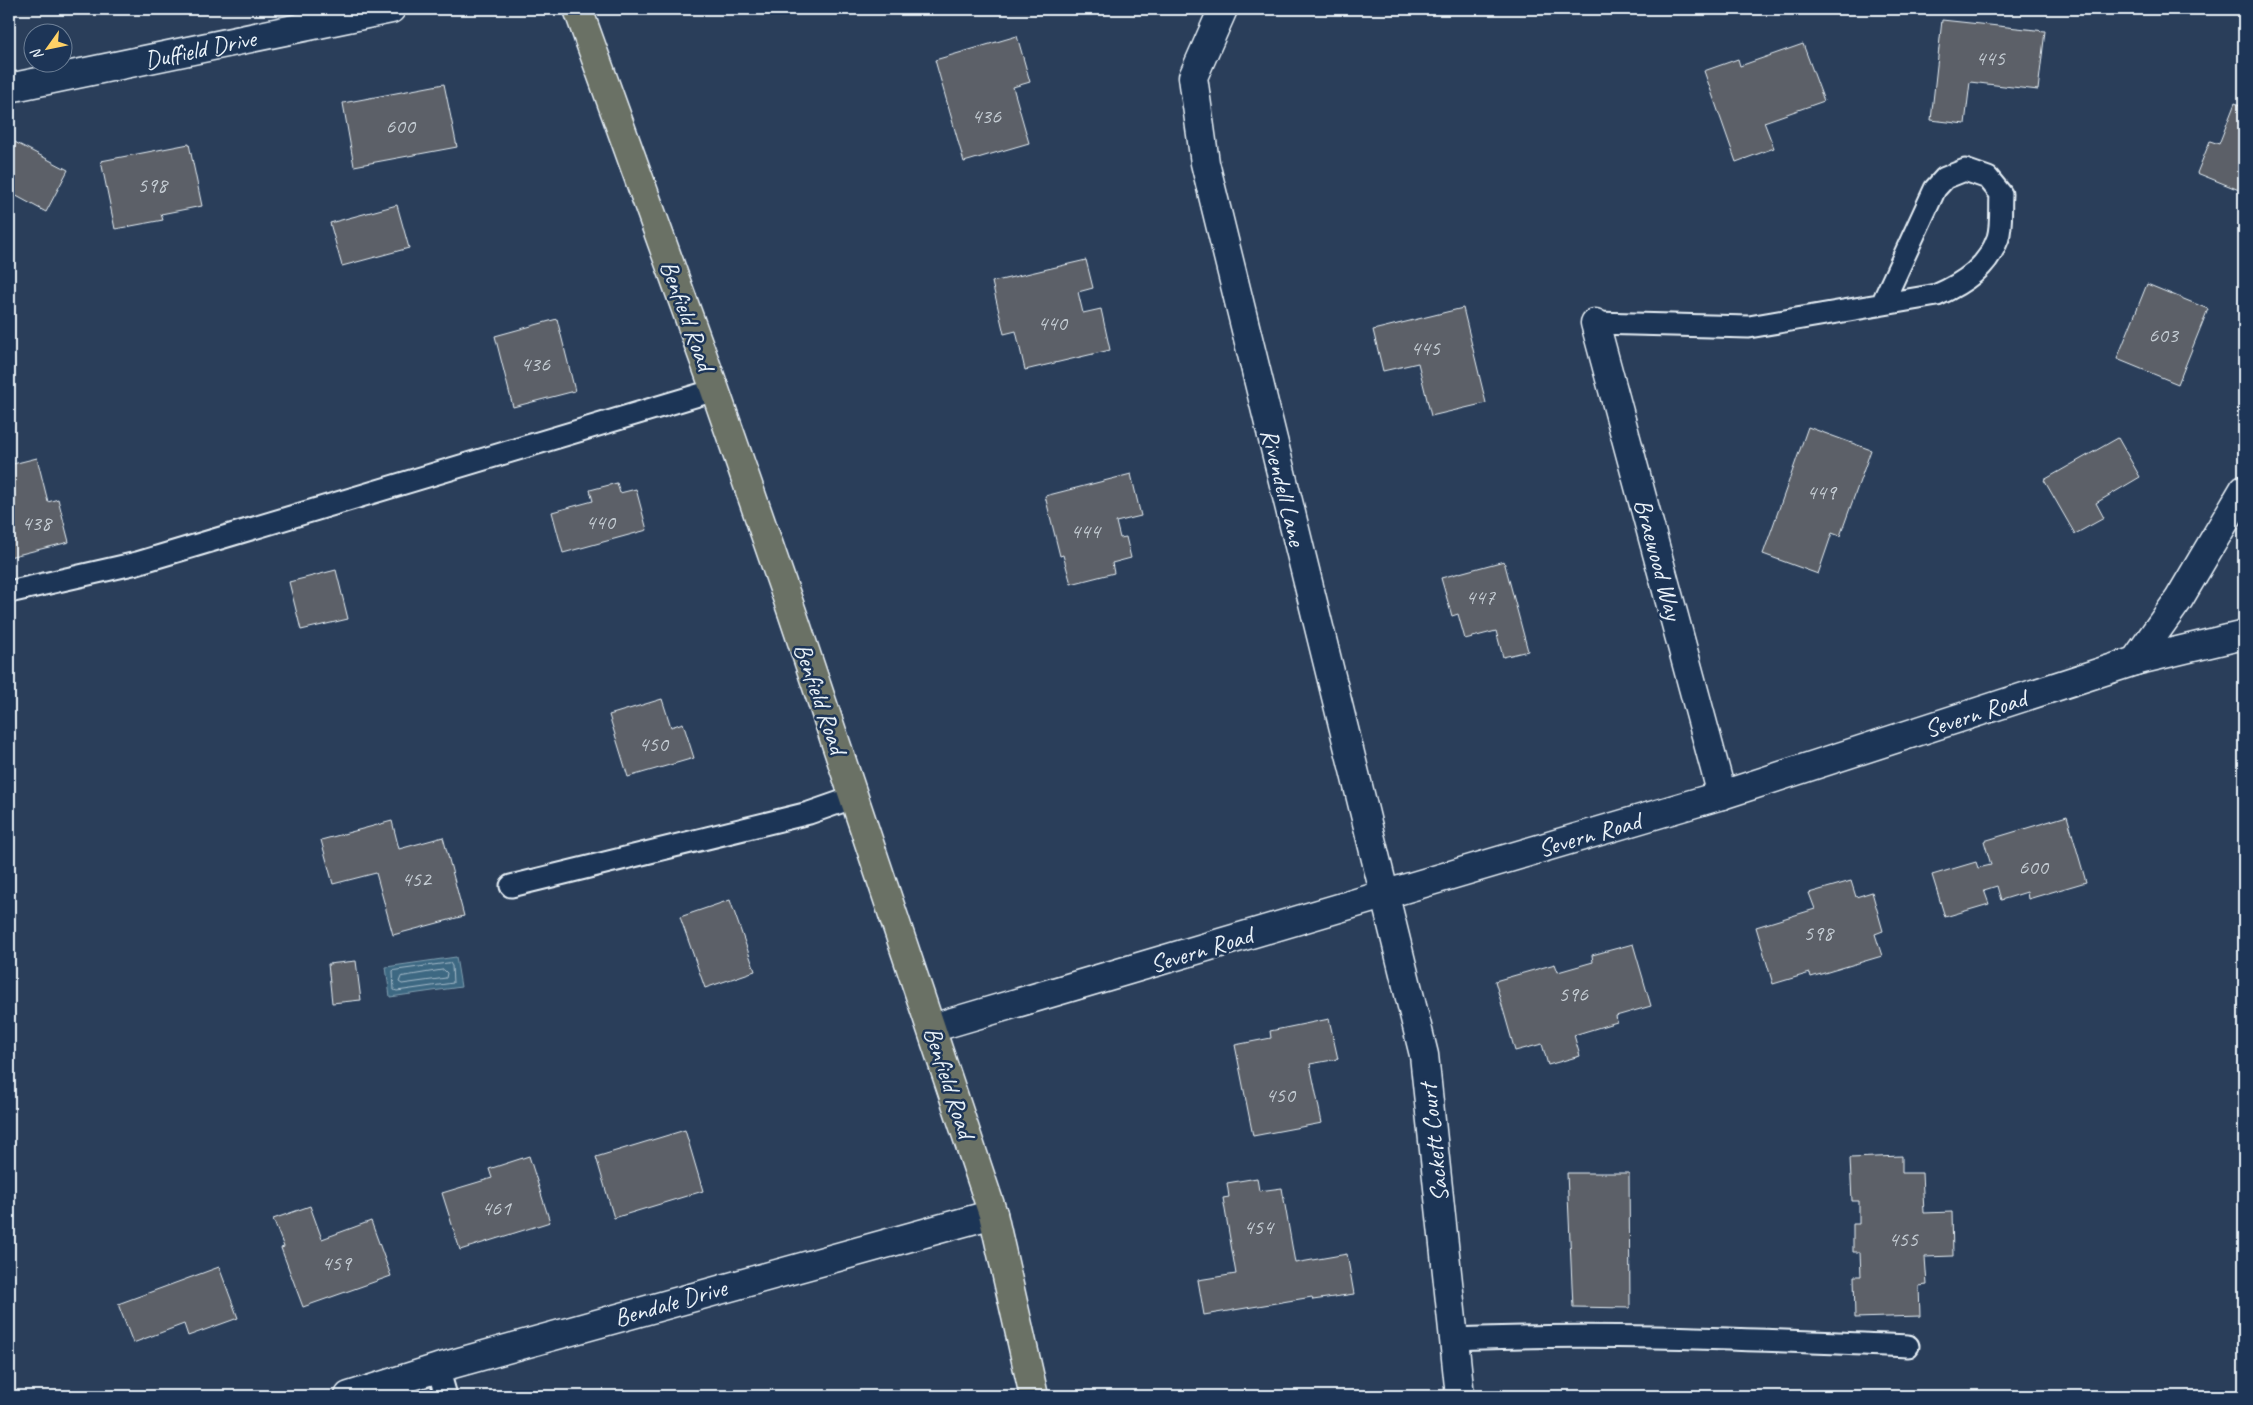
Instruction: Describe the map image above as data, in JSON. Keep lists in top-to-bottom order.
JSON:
{
  "streets": {
    "main road": ["Benfield Road"],
    "street": [
      "Duffield Drive",
      "Rivendell Lane",
      "Braewood Way",
      "Severn Road",
      "Sackett Court",
      "Bendale Drive"
    ]
  },
  "crossings": [
    ["Benfield Road", "Severn Road"],
    ["Benfield Road", "Bendale Drive"],
    ["Rivendell Lane", "Severn Road"],
    ["Rivendell Lane", "Sackett Court"],
    ["Braewood Way", "Severn Road"],
    ["Severn Road", "Sackett Court"]
  ],
  "house_numbers": [
    "445",
    "436",
    "600",
    "598",
    "440",
    "603",
    "445",
    "436",
    "449",
    "440",
    "438",
    "444",
    "447",
    "450",
    "600",
    "452",
    "598",
    "596",
    "450",
    "461",
    "454",
    "455",
    "459"
  ],
  "north": "bottom left"
}
